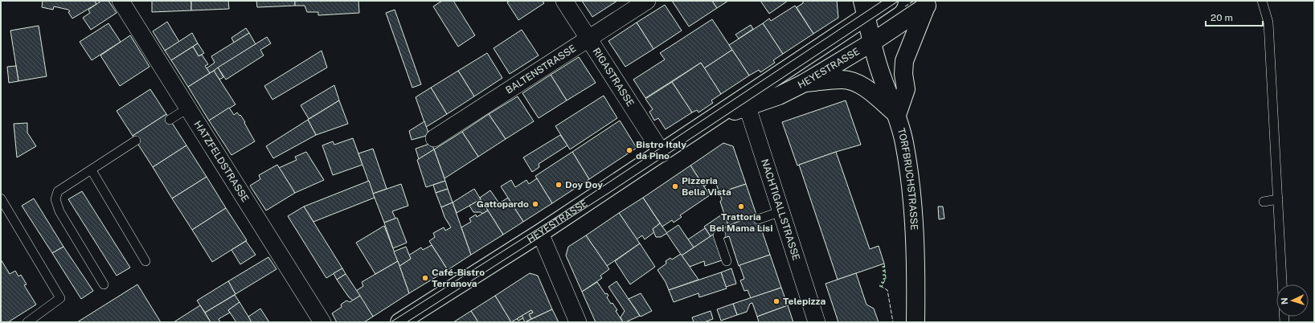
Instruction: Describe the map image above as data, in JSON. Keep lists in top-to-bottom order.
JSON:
{
  "streets": {
    "street": [
      "HEYESTRASSE",
      "BALTENSTRASSE",
      "RIGASTRASSE",
      "HATZFELDSTRASSE",
      "TORFBRUCHSTRASSE",
      "NACHTIGALLSTRASSE"
    ]
  },
  "crossings": [
    ["HEYESTRASSE", "RIGASTRASSE"],
    ["HEYESTRASSE", "TORFBRUCHSTRASSE"],
    ["HEYESTRASSE", "NACHTIGALLSTRASSE"],
    ["BALTENSTRASSE", "RIGASTRASSE"]
  ],
  "places": [
    "Bistro Italy da Pino",
    "Doy Doy",
    "Pizzeria Bella Vista",
    "Gattopardo",
    "Trattoria Bei Mama Lisi",
    "Café-Bistro Terranova",
    "Telepizza"
  ],
  "scale_bar": "20 m",
  "north": "left"
}
